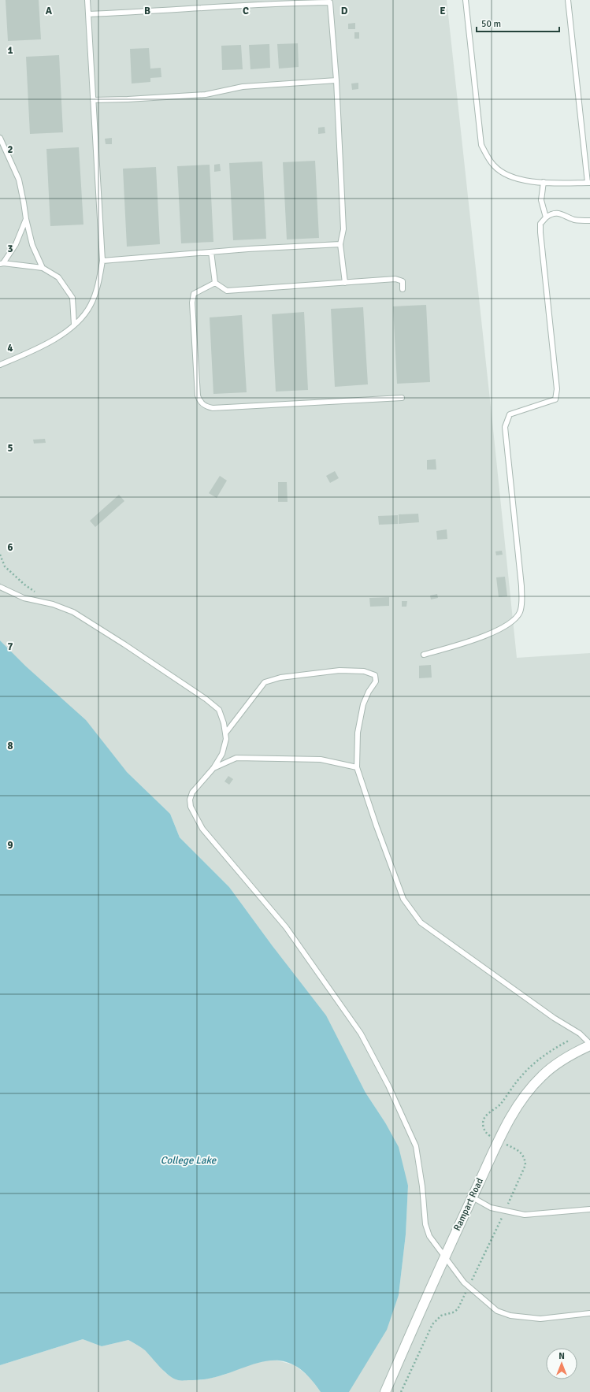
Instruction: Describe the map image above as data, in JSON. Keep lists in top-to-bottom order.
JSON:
{
  "streets": {
    "street": ["Rampart Road"]
  },
  "water": ["College Lake"],
  "scale_bar": "50 m",
  "north": "top",
  "grid": {
    "columns": [
      "A",
      "B",
      "C",
      "D",
      "E"
    ],
    "rows": [
      "1",
      "2",
      "3",
      "4",
      "5",
      "6",
      "7",
      "8",
      "9"
    ]
  }
}
